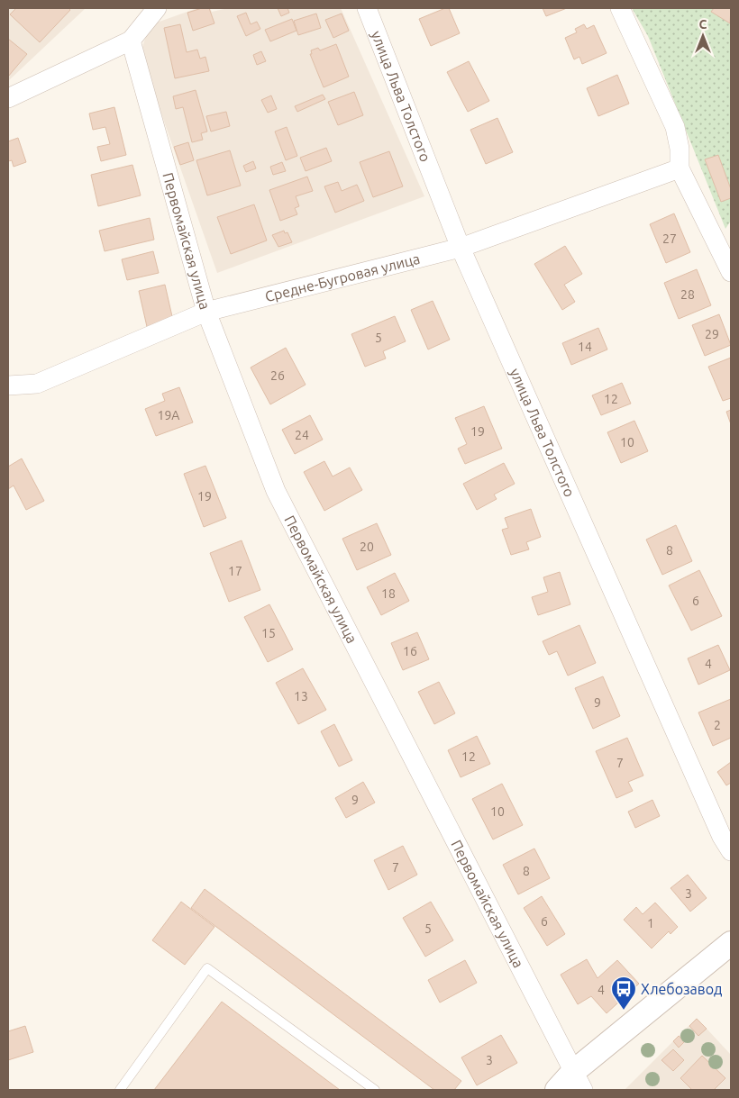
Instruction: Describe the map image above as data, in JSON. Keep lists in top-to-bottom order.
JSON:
{
  "streets": {
    "street": ["улица Льва Толстого", "Первомайская улица", "Средне-Бугровая улица"]
  },
  "crossings": [
    ["улица Льва Толстого", "Средне-Бугровая улица"],
    ["Первомайская улица", "Средне-Бугровая улица"]
  ],
  "places": {
    "bus stop": ["Хлебозавод"]
  },
  "house_numbers": [
    "27",
    "28",
    "29",
    "5",
    "14",
    "26",
    "12",
    "19А",
    "19",
    "24",
    "10",
    "19",
    "20",
    "8",
    "17",
    "18",
    "6",
    "15",
    "16",
    "4",
    "13",
    "9",
    "2",
    "12",
    "7",
    "9",
    "10",
    "7",
    "8",
    "3",
    "6",
    "1",
    "5",
    "4",
    "3"
  ],
  "north": "top"
}
